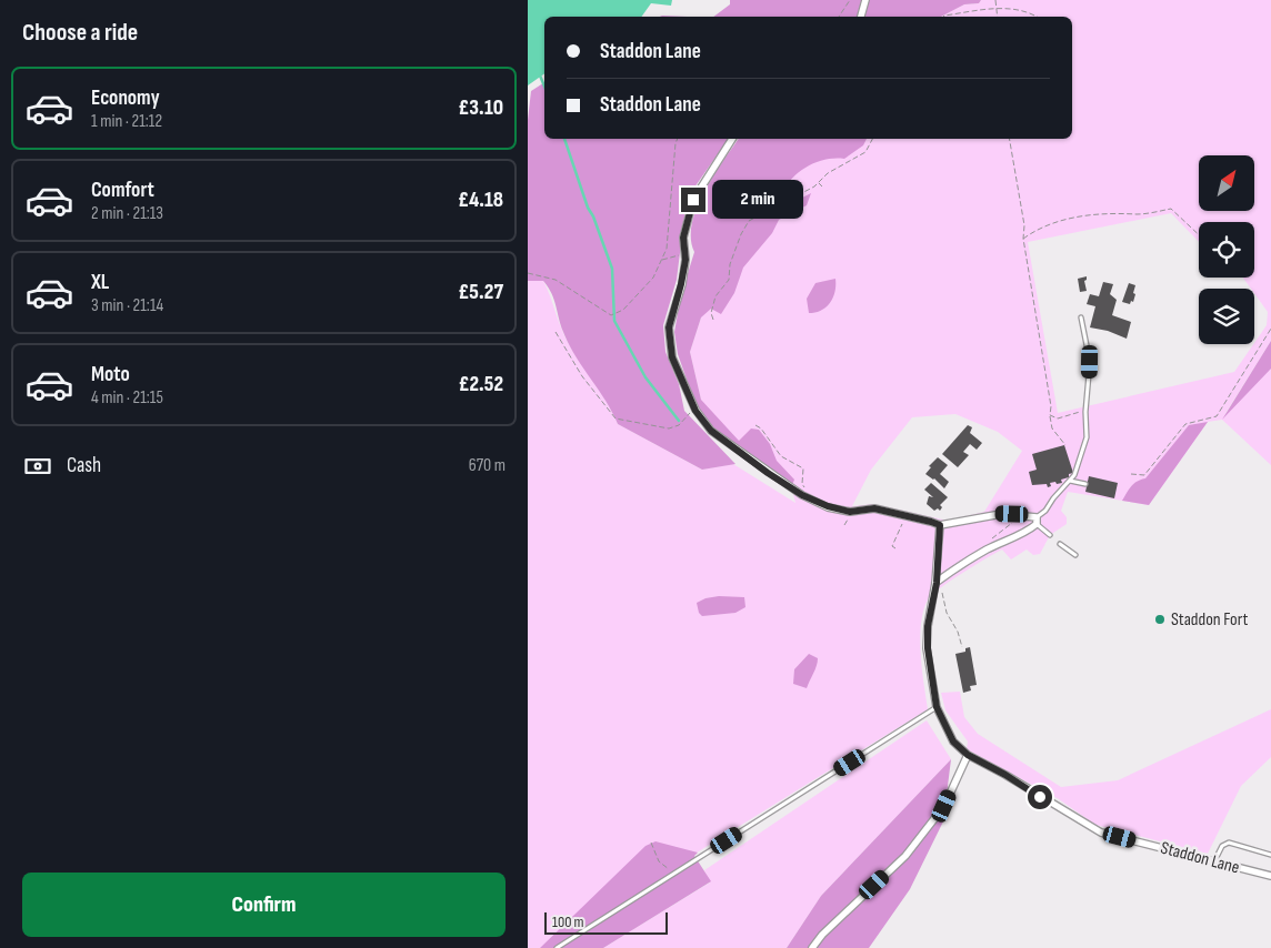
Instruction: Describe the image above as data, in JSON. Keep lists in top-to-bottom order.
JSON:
{
  "streets": {
    "street": ["Staddon Lane"]
  },
  "places": ["Staddon Fort"],
  "scale_bar": "100 m",
  "north": "top right",
  "page": {
    "heading": "Choose a ride",
    "banner": ["Staddon Lane", "Staddon Lane"],
    "list": [
      {
        "name": "Economy",
        "note": "1 min · 21:12",
        "value": "£3.10"
      },
      {
        "name": "Comfort",
        "note": "2 min · 21:13",
        "value": "£4.18"
      },
      {
        "name": "XL",
        "note": "3 min · 21:14",
        "value": "£5.27"
      },
      {
        "name": "Moto",
        "note": "4 min · 21:15",
        "value": "£2.52"
      }
    ],
    "bubble": "2 min",
    "pay": ["Cash", "670 m"],
    "buttons": "Confirm",
    "scale": "100 m"
  }
}
